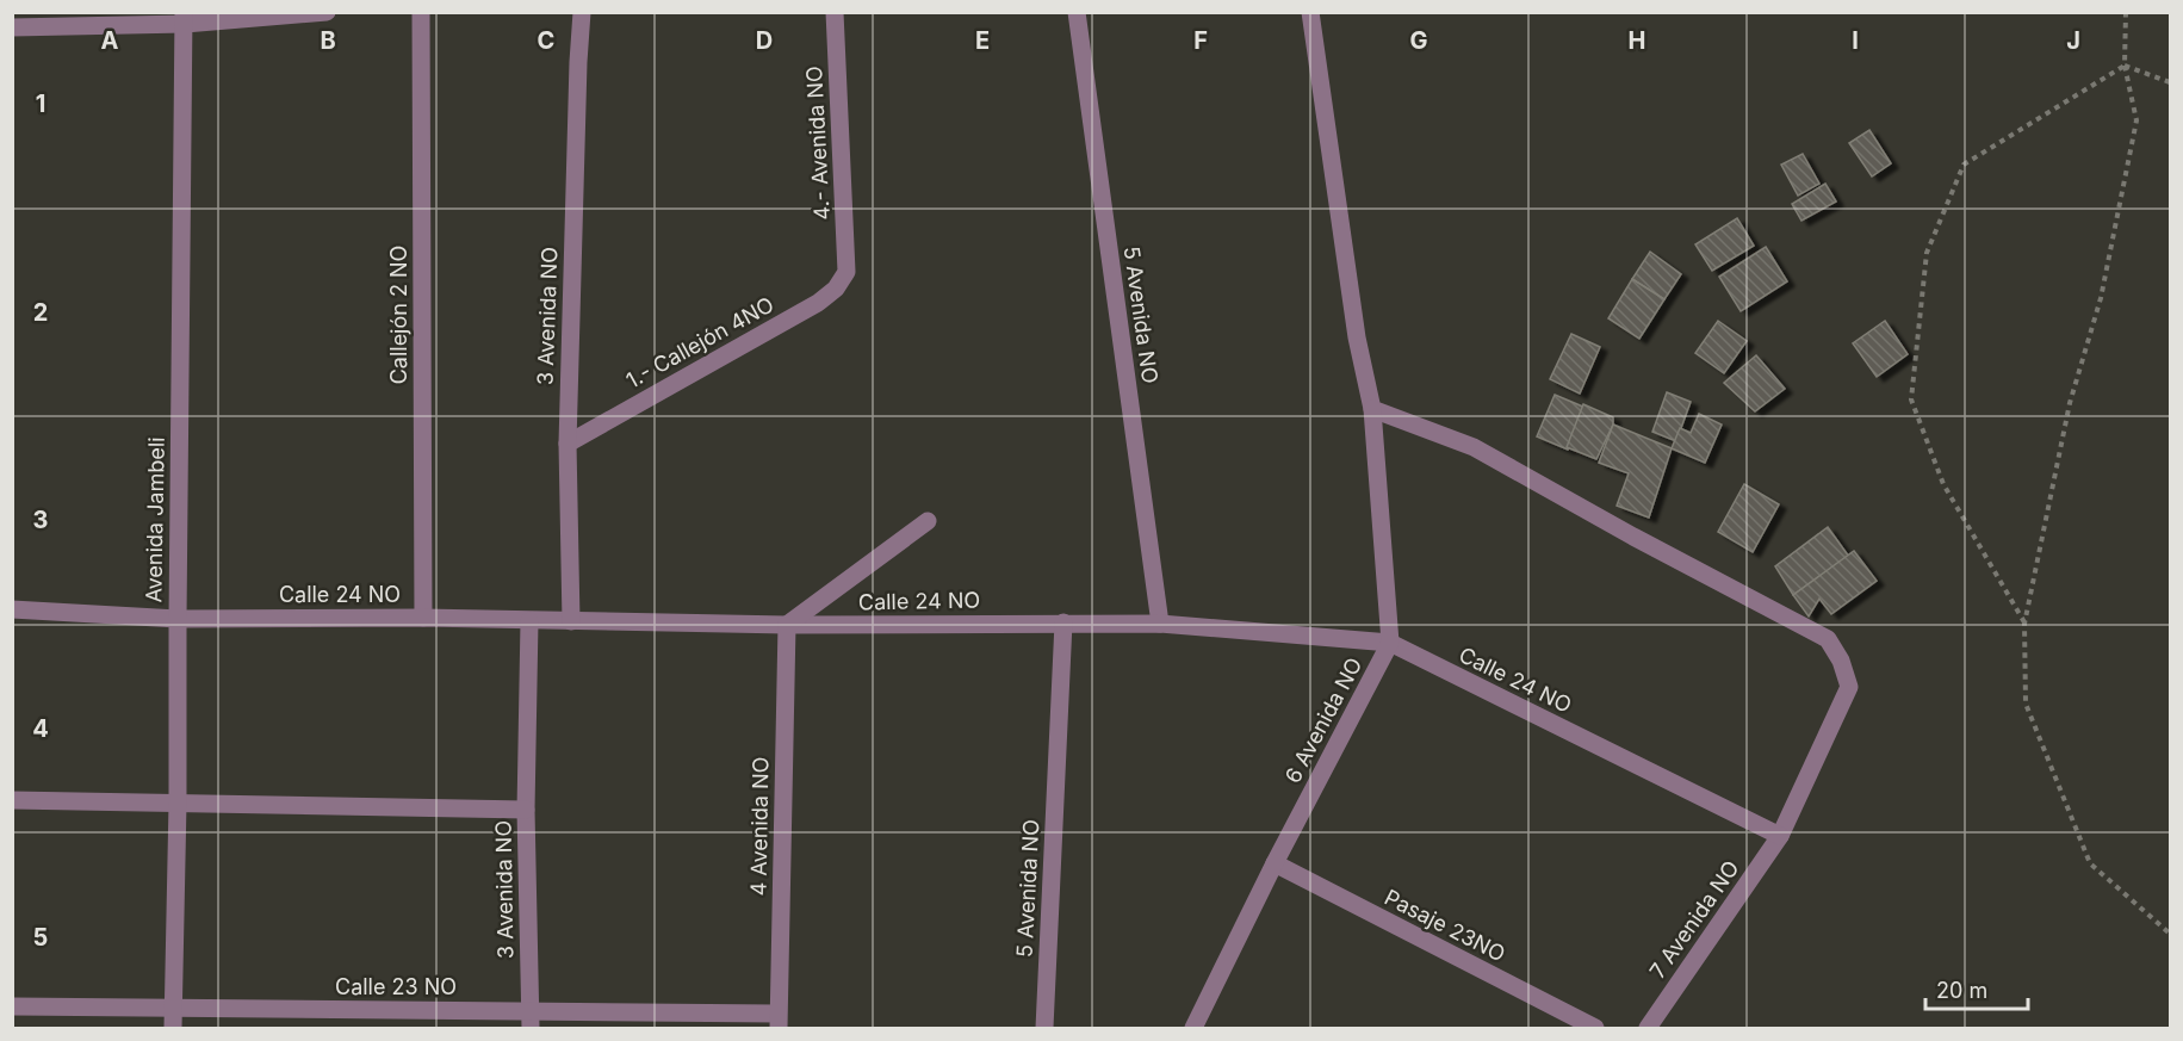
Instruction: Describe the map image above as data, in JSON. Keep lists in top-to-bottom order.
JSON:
{
  "streets": {
    "street": [
      "4.- Avenida NO",
      "Callejón 2 NO",
      "5 Avenida NO",
      "3 Avenida NO",
      "1.- Callejón 4NO",
      "Avenida Jambeli",
      "Calle 24 NO",
      "6 Avenida NO",
      "4 Avenida NO",
      "7 Avenida NO",
      "Pasaje 23NO",
      "Calle 23 NO"
    ]
  },
  "crossings": [
    ["4.- Avenida NO", "1.- Callejón 4NO"],
    ["Callejón 2 NO", "Calle 24 NO"],
    ["5 Avenida NO", "Calle 24 NO"],
    ["3 Avenida NO", "1.- Callejón 4NO"],
    ["3 Avenida NO", "Calle 24 NO"],
    ["3 Avenida NO", "Calle 23 NO"],
    ["Avenida Jambeli", "Calle 24 NO"],
    ["Avenida Jambeli", "Calle 23 NO"],
    ["Calle 24 NO", "6 Avenida NO"],
    ["Calle 24 NO", "4 Avenida NO"],
    ["Calle 24 NO", "7 Avenida NO"],
    ["6 Avenida NO", "7 Avenida NO"],
    ["6 Avenida NO", "Pasaje 23NO"],
    ["4 Avenida NO", "Calle 23 NO"]
  ],
  "scale_bar": "20 m",
  "grid": {
    "columns": [
      "A",
      "B",
      "C",
      "D",
      "E",
      "F",
      "G",
      "H",
      "I",
      "J"
    ],
    "rows": [
      "1",
      "2",
      "3",
      "4",
      "5"
    ]
  }
}
